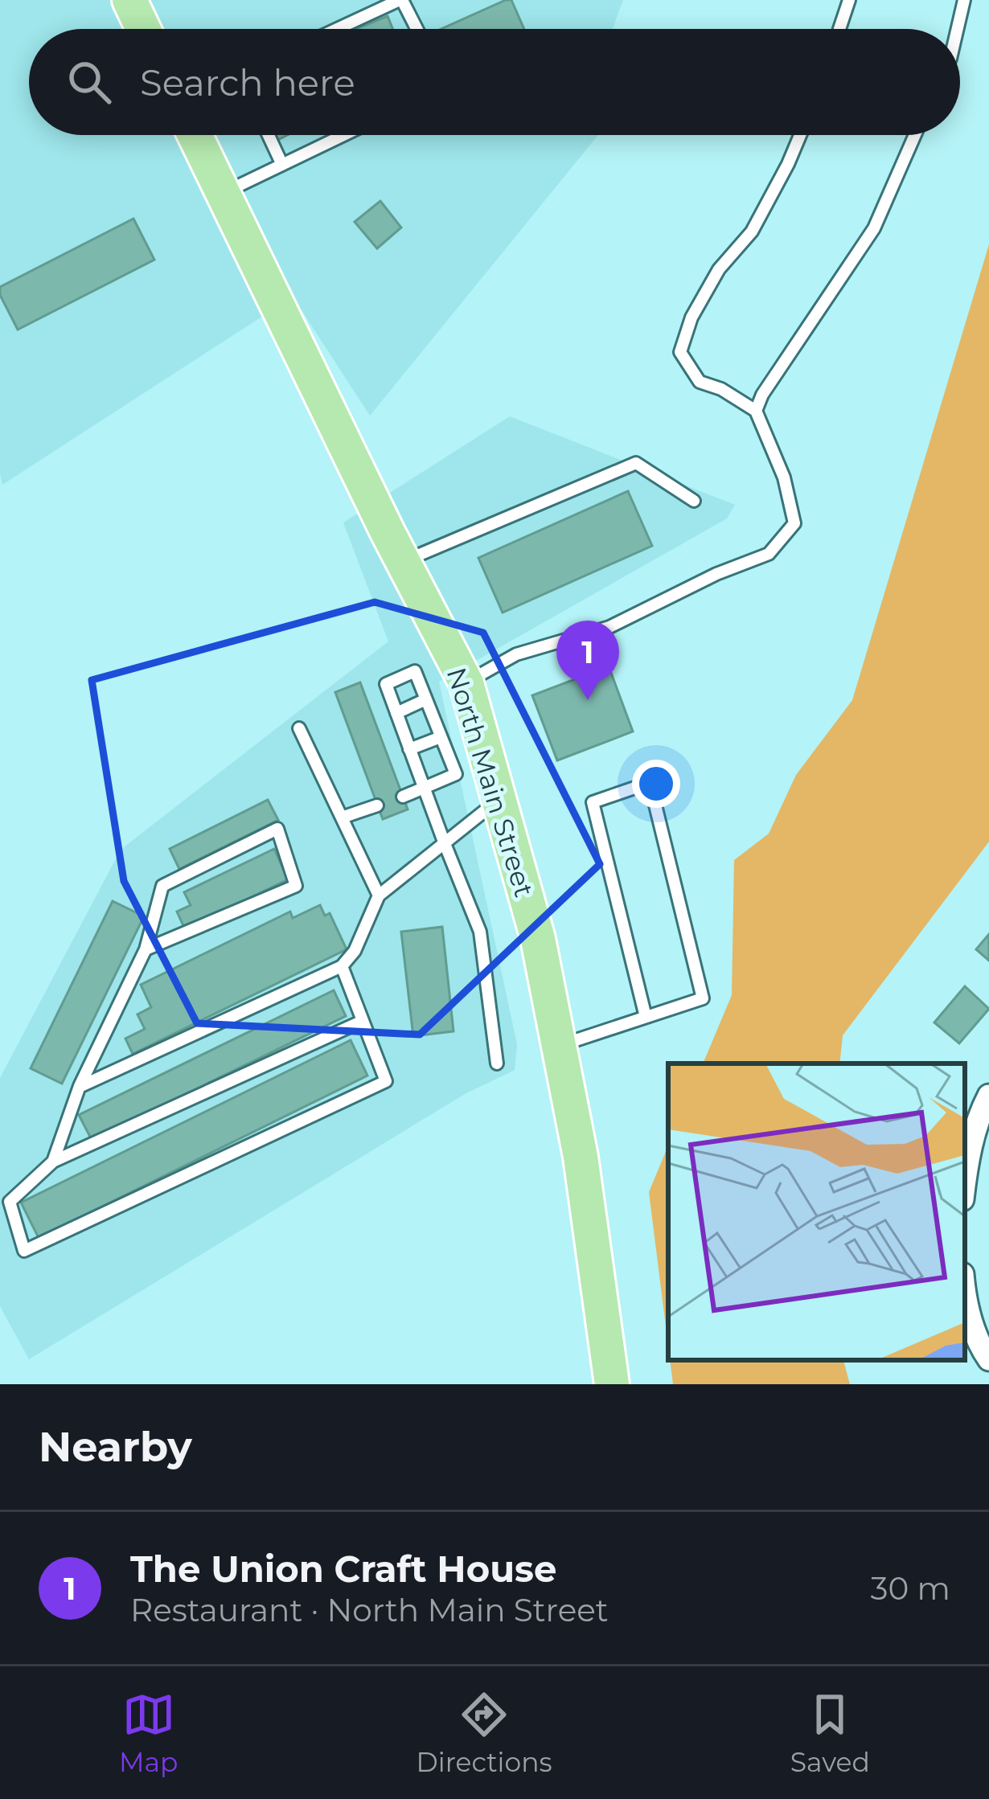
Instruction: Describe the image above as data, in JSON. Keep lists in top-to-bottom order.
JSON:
{
  "streets": {
    "main road": ["North Main Street"]
  },
  "page": {
    "search": "Search here",
    "pins": "1",
    "heading": "Nearby",
    "list": [
      {
        "mark": "1",
        "name": "The Union Craft House",
        "note": "Restaurant · North Main Street",
        "value": "30 m"
      }
    ],
    "nav": ["Map", "Directions", "Saved"]
  }
}
